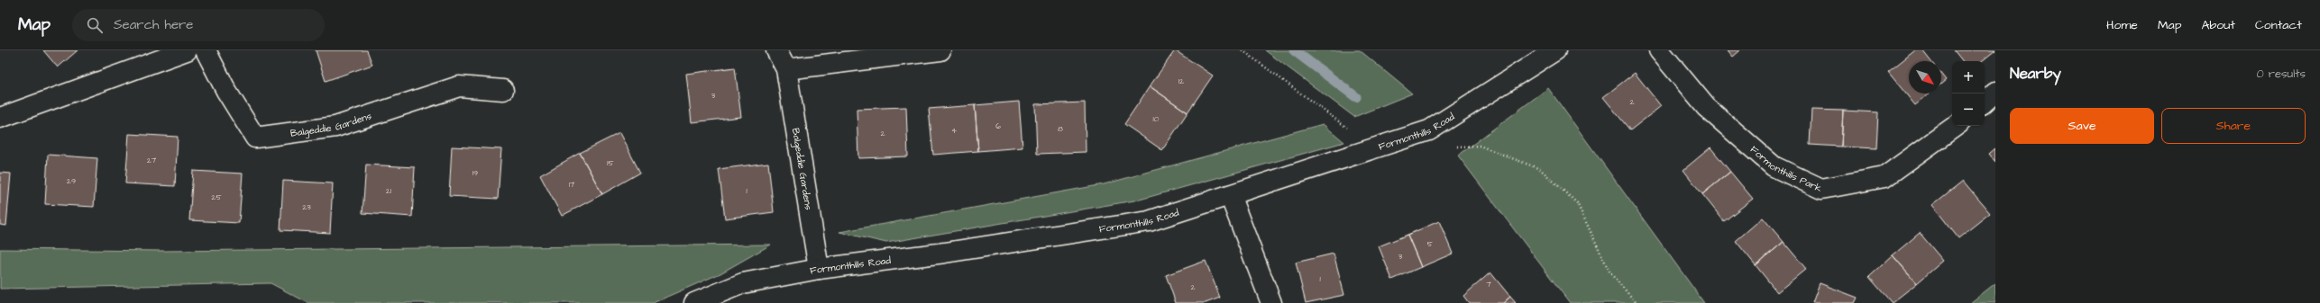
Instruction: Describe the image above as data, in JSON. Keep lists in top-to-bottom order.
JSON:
{
  "streets": {
    "street": ["Balgeddie Gardens", "Formonthills Road", "Formonthills Park"]
  },
  "crossings": [
    ["Balgeddie Gardens", "Formonthills Road"]
  ],
  "house_numbers": [
    "12",
    "3",
    "2",
    "10",
    "6",
    "8",
    "4",
    "2",
    "27",
    "15",
    "19",
    "29",
    "17",
    "21",
    "1",
    "25",
    "23",
    "5",
    "3",
    "1",
    "7",
    "2"
  ],
  "north": "bottom right",
  "page": {
    "header": "Map",
    "search": "Search here",
    "nav": [
      "Home",
      "Map",
      "About",
      "Contact"
    ],
    "heading": ["Nearby", "0 results"],
    "map_buttons": ["+", "−"],
    "buttons": ["Save", "Share"]
  }
}
